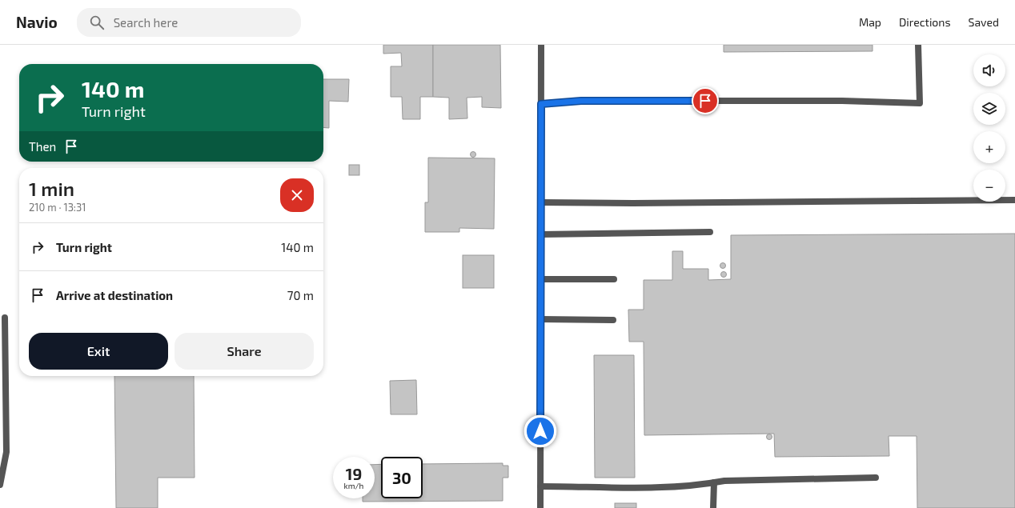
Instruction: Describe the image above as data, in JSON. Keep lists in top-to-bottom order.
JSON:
{
  "page": {
    "header": "Navio",
    "search": "Search here",
    "nav": ["Map", "Directions", "Saved"],
    "map_buttons": ["+", "−"],
    "turn": ["140 m", "Turn right"],
    "then": "Then",
    "heading": ["1 min", "210 m · 13:31"],
    "list": [
      {
        "name": "Turn right",
        "value": "140 m"
      },
      {
        "name": "Arrive at destination",
        "value": "70 m"
      }
    ],
    "buttons": ["Exit", "Share"],
    "speed": "19 km/h",
    "limit": "30"
  }
}
